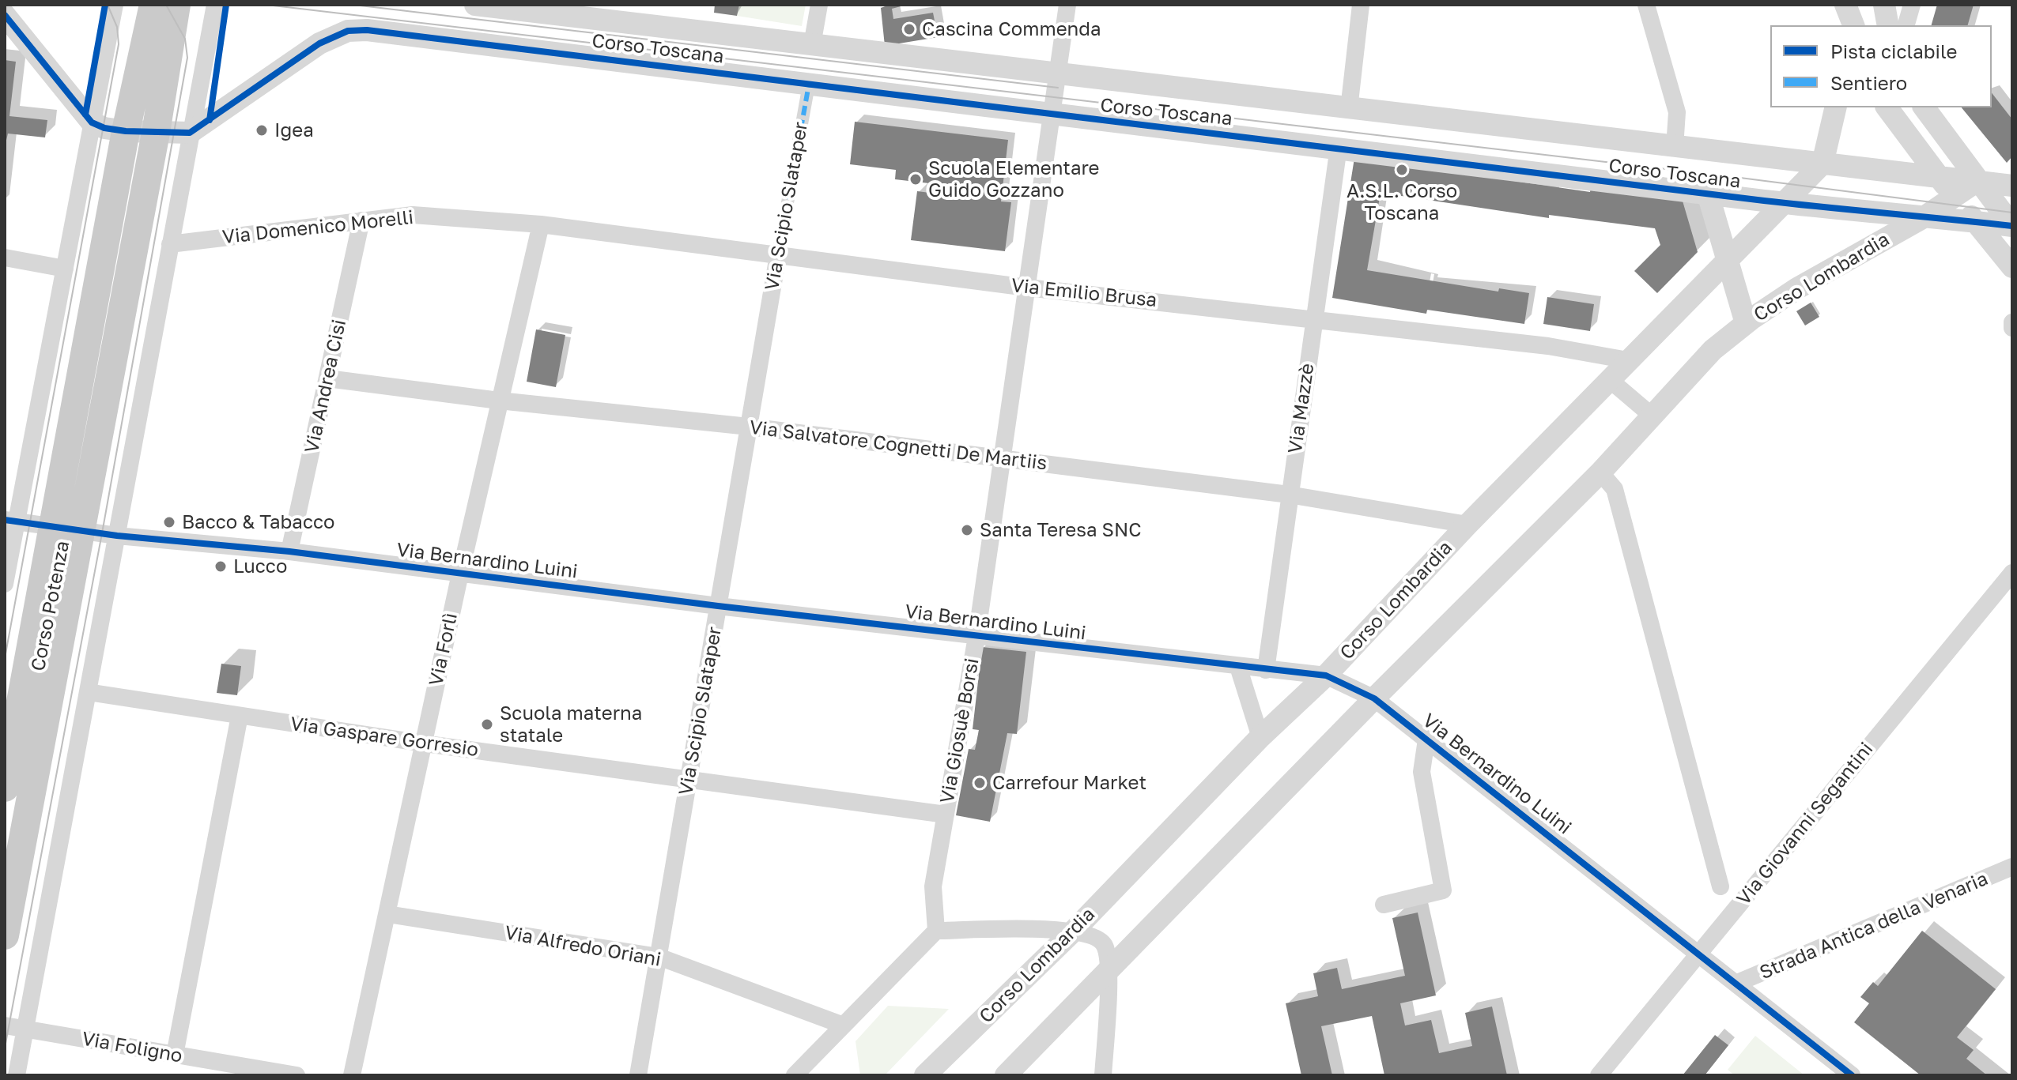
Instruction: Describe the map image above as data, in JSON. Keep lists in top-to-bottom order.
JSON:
{
  "streets": {
    "main road": ["Corso Potenza"],
    "street": [
      "Corso Toscana",
      "Via Scipio Slataper",
      "Via Domenico Morelli",
      "Corso Lombardia",
      "Via Emilio Brusa",
      "Via Andrea Cisi",
      "Via Mazzè",
      "Via Salvatore Cognetti De Martiis",
      "Via Bernardino Luini",
      "Via Forlì",
      "Via Giosuè Borsi",
      "Via Gaspare Gorresio",
      "Via Giovanni Segantini",
      "Strada Antica della Venaria",
      "Via Alfredo Oriani",
      "Via Foligno"
    ]
  },
  "crossings": [
    ["Corso Toscana", "Via Scipio Slataper"],
    ["Corso Toscana", "Corso Lombardia"],
    ["Corso Toscana", "Via Mazzè"],
    ["Corso Toscana", "Via Giosuè Borsi"],
    ["Via Scipio Slataper", "Via Emilio Brusa"],
    ["Via Scipio Slataper", "Via Salvatore Cognetti De Martiis"],
    ["Via Scipio Slataper", "Via Bernardino Luini"],
    ["Via Scipio Slataper", "Via Gaspare Gorresio"],
    ["Via Scipio Slataper", "Via Alfredo Oriani"],
    ["Via Domenico Morelli", "Via Emilio Brusa"],
    ["Via Domenico Morelli", "Via Andrea Cisi"],
    ["Via Domenico Morelli", "Via Forlì"],
    ["Corso Lombardia", "Via Emilio Brusa"],
    ["Corso Lombardia", "Via Salvatore Cognetti De Martiis"],
    ["Corso Lombardia", "Via Bernardino Luini"],
    ["Via Emilio Brusa", "Via Mazzè"],
    ["Via Emilio Brusa", "Via Forlì"],
    ["Via Emilio Brusa", "Via Giosuè Borsi"],
    ["Via Andrea Cisi", "Via Salvatore Cognetti De Martiis"],
    ["Via Andrea Cisi", "Via Bernardino Luini"],
    ["Via Mazzè", "Via Salvatore Cognetti De Martiis"],
    ["Via Mazzè", "Via Bernardino Luini"],
    ["Via Salvatore Cognetti De Martiis", "Via Forlì"],
    ["Via Salvatore Cognetti De Martiis", "Via Giosuè Borsi"],
    ["Via Bernardino Luini", "Corso Potenza"],
    ["Via Bernardino Luini", "Via Forlì"],
    ["Via Bernardino Luini", "Via Giosuè Borsi"],
    ["Via Bernardino Luini", "Via Giovanni Segantini"],
    ["Via Bernardino Luini", "Strada Antica della Venaria"],
    ["Via Forlì", "Via Gaspare Gorresio"],
    ["Via Forlì", "Via Alfredo Oriani"],
    ["Via Giosuè Borsi", "Via Gaspare Gorresio"]
  ],
  "places": [
    "Cascina Commenda",
    "Igea",
    "A.S.L. Corso Toscana",
    "Scuola Elementare Guido Gozzano",
    "Bacco & Tabacco",
    "Santa Teresa SNC",
    "Lucco",
    "Scuola materna statale",
    "Carrefour Market"
  ],
  "legend": ["Pista ciclabile", "Sentiero"]
}
